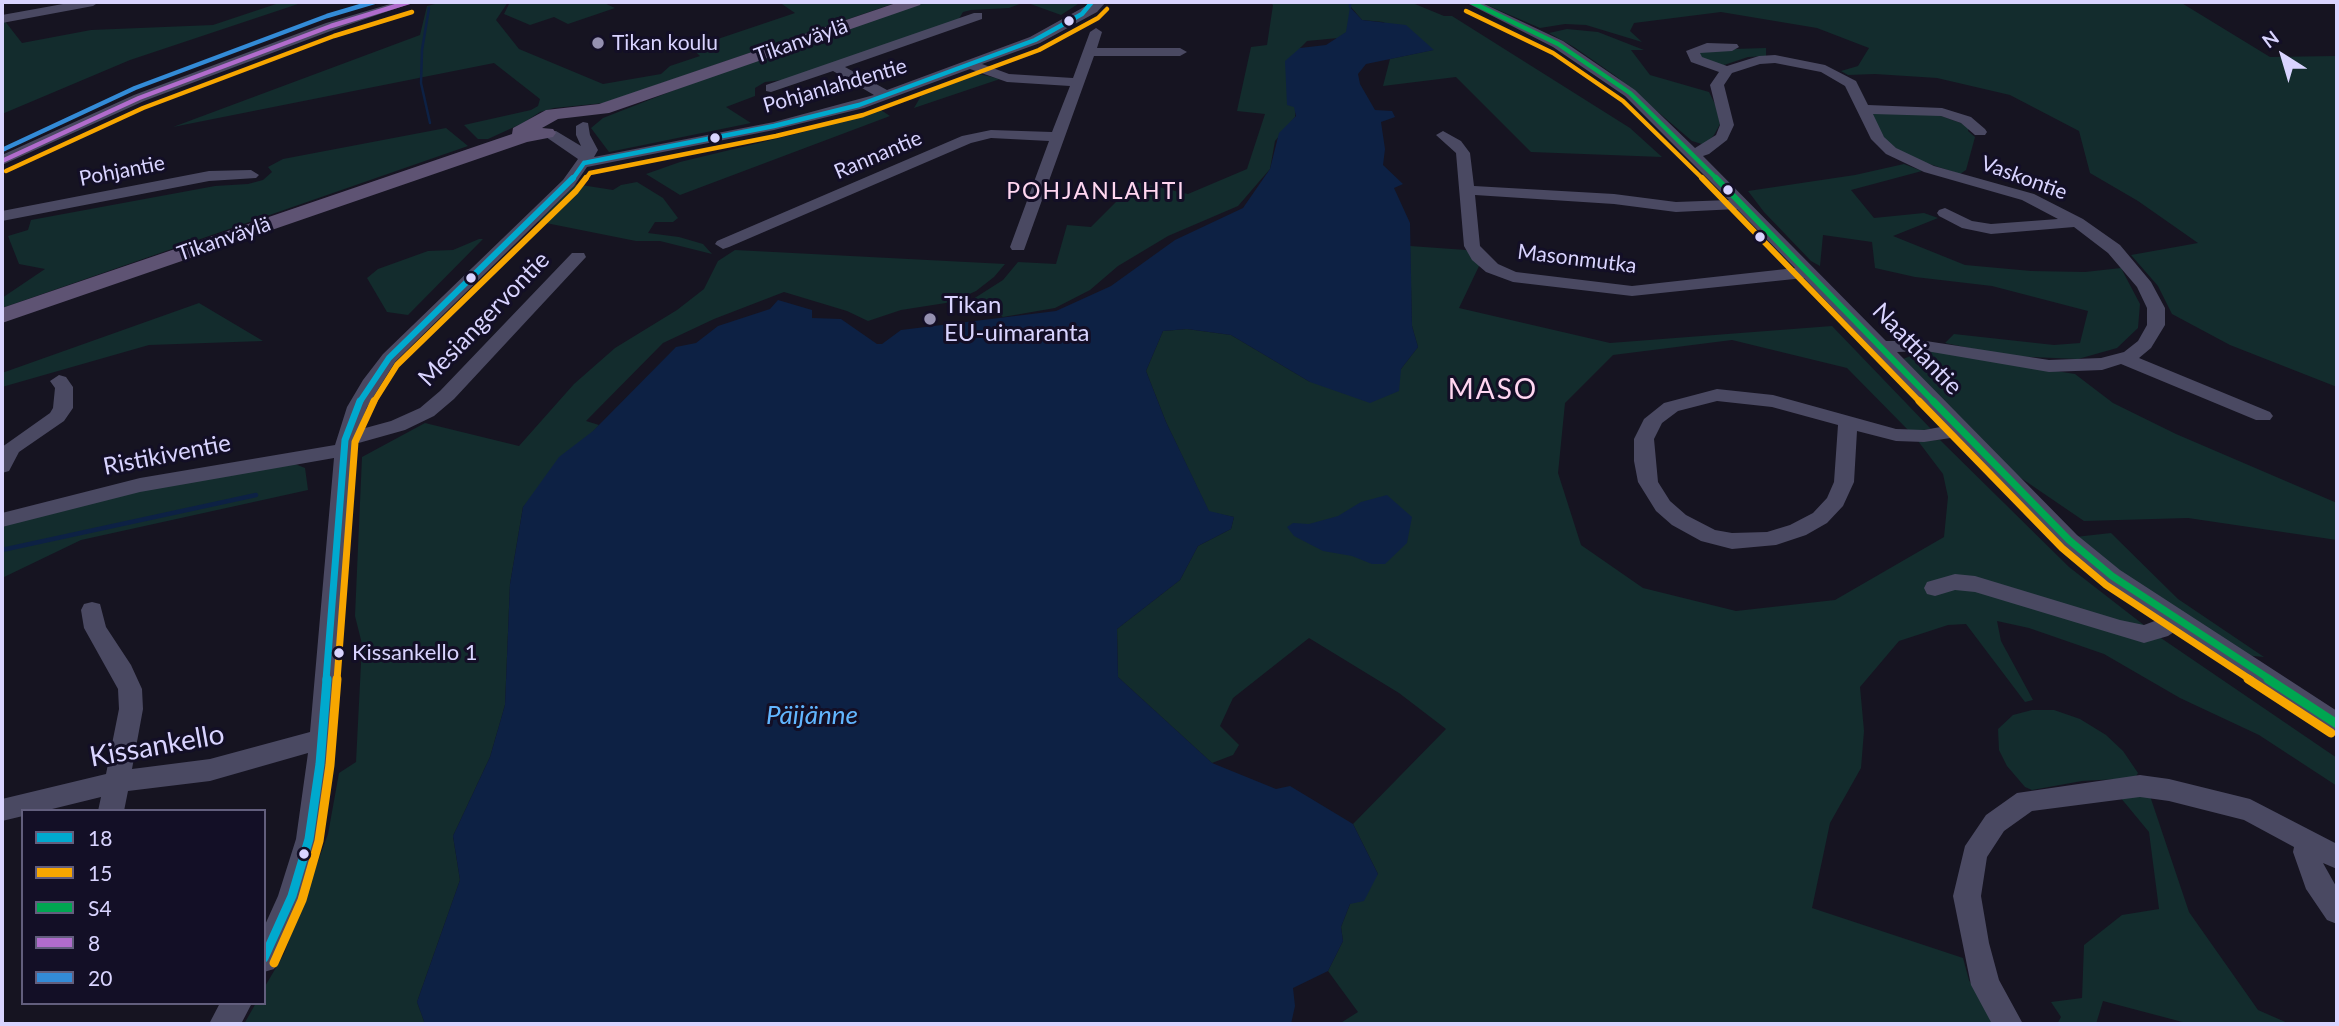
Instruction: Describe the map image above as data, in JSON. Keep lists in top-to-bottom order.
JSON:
{
  "streets": {
    "main road": ["Tikanväylä"],
    "street": [
      "Pohjanlahdentie",
      "Rannantie",
      "Pohjantie",
      "Vaskontie",
      "Masonmutka",
      "Mesiangervontie",
      "Naattiantie",
      "Ristikiventie",
      "Kissankello"
    ]
  },
  "crossings": [
    ["Masonmutka", "Naattiantie"],
    ["Mesiangervontie", "Ristikiventie"]
  ],
  "districts": ["POHJANLAHTI", "MASO"],
  "water": ["Päijänne"],
  "places": ["Tikan koulu", "Tikan EU-uimaranta", "Kissankello 1"],
  "lines": [
    "transit line 18",
    "transit line S4",
    "transit line 8",
    "transit line 20",
    "transit line 15"
  ],
  "legend": [
    "18",
    "15",
    "S4",
    "8",
    "20"
  ],
  "north": "top left"
}
